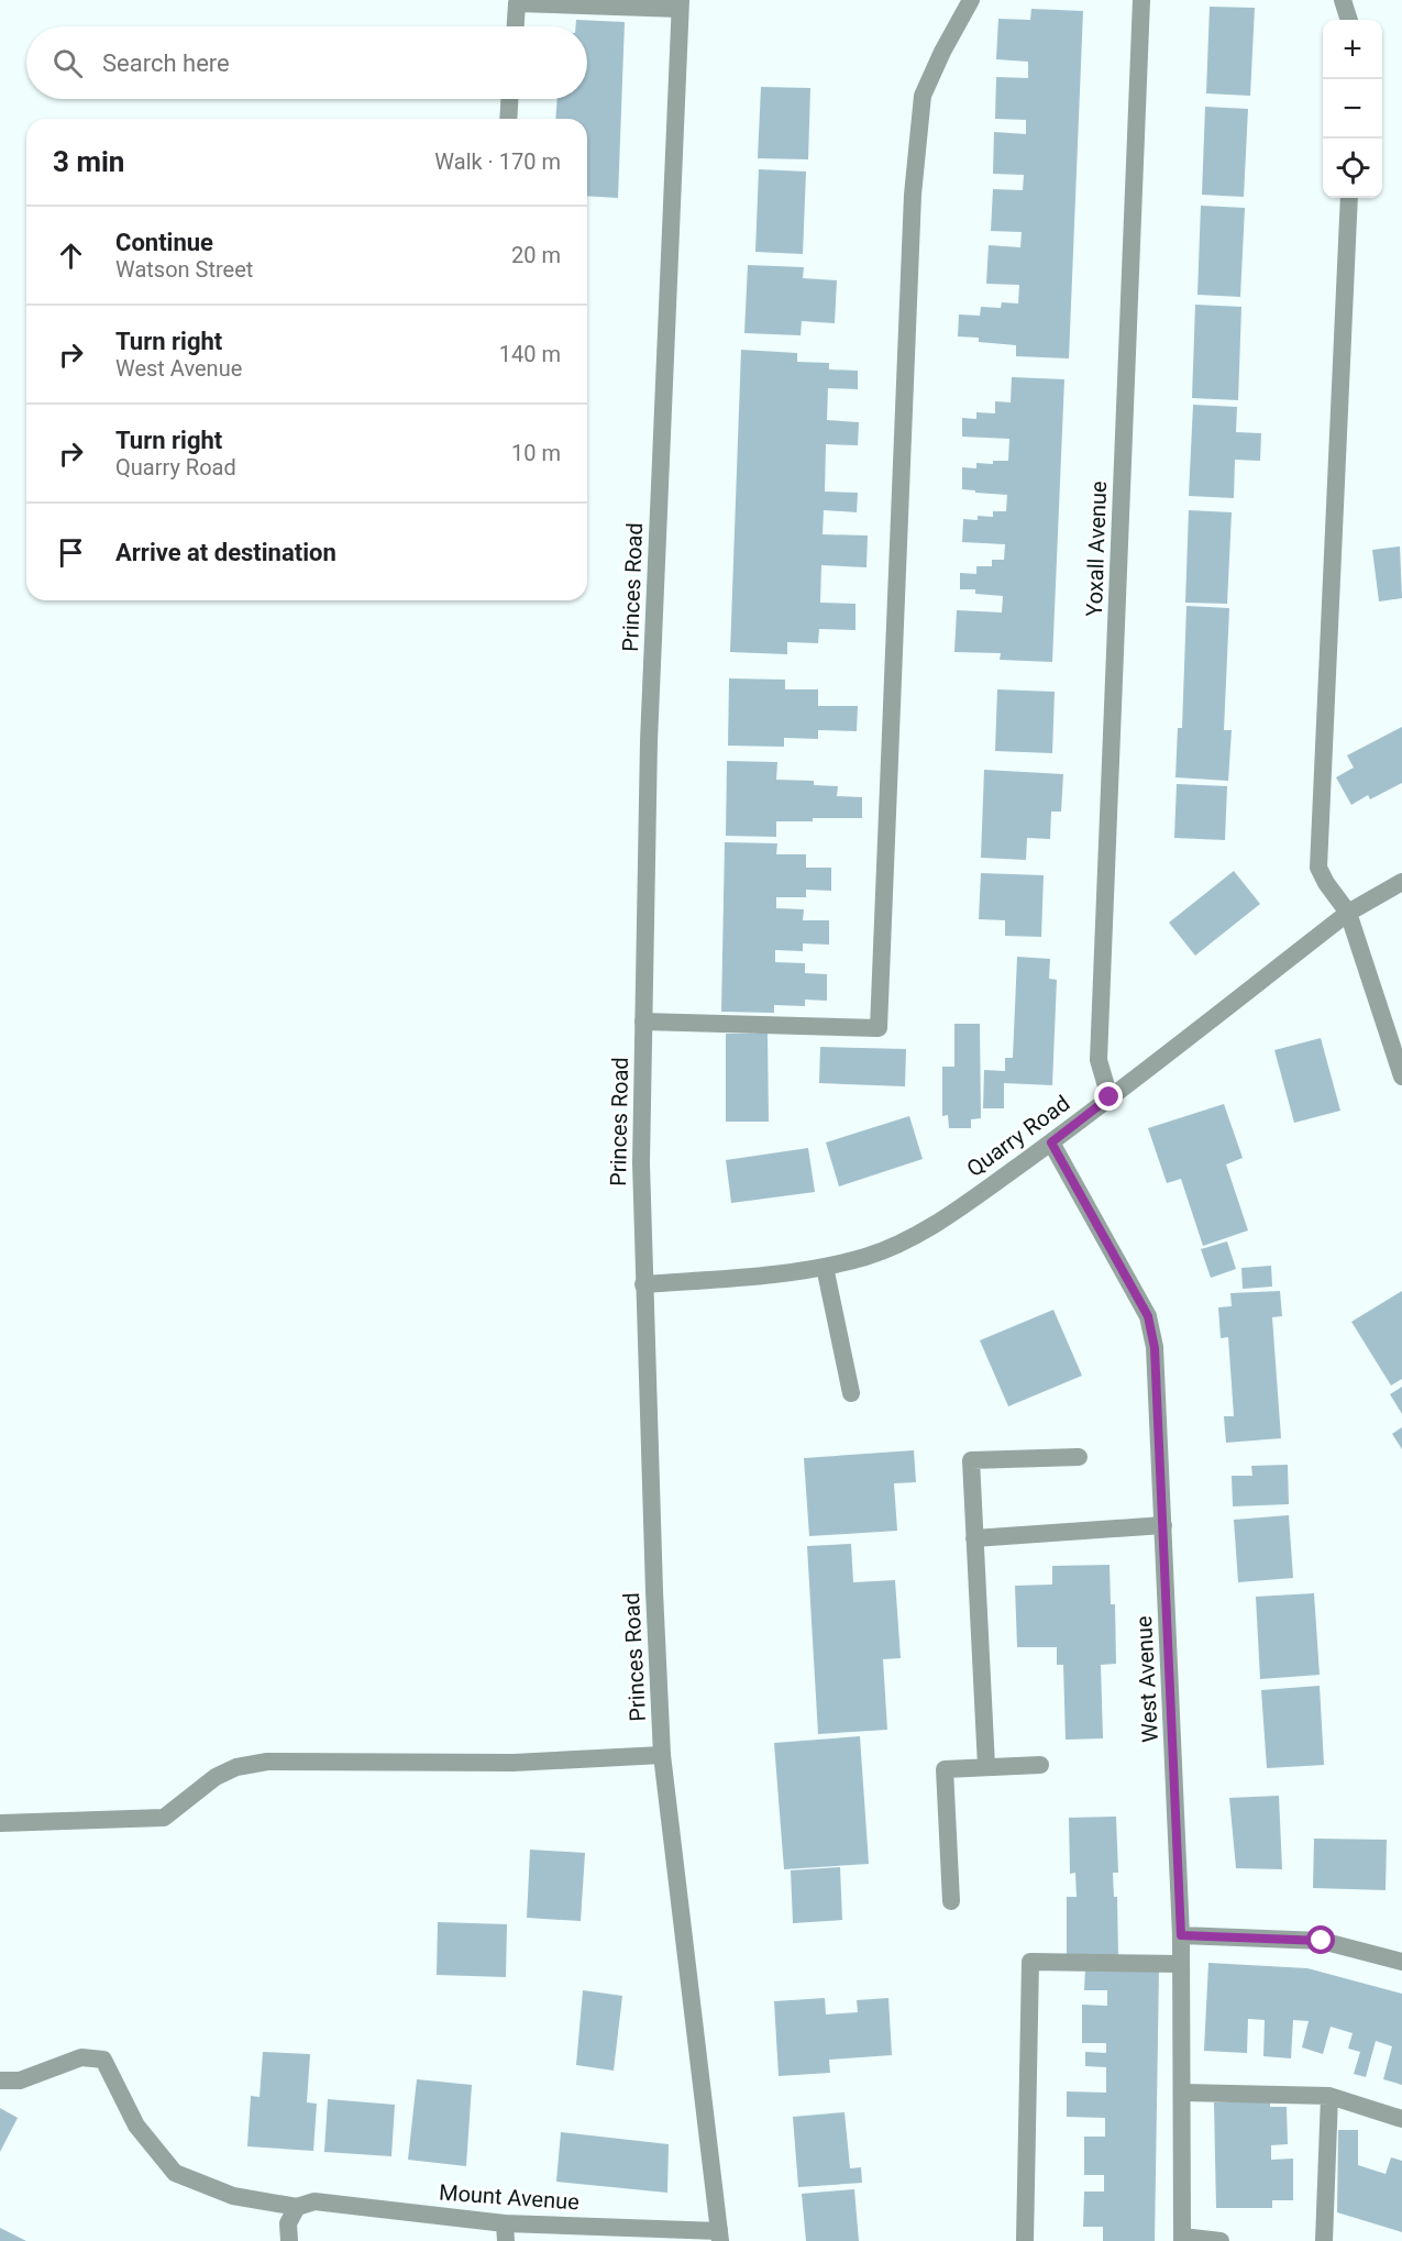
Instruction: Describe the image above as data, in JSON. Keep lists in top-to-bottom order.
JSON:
{
  "streets": {
    "street": [
      "Yoxall Avenue",
      "Princes Road",
      "Quarry Road",
      "West Avenue",
      "Mount Avenue"
    ]
  },
  "crossings": [
    ["Yoxall Avenue", "Quarry Road"],
    ["Princes Road", "Quarry Road"],
    ["Princes Road", "Mount Avenue"],
    ["Quarry Road", "West Avenue"]
  ],
  "page": {
    "map_buttons": ["+", "−"],
    "search": "Search here",
    "heading": ["3 min", "Walk · 170 m"],
    "list": [
      ["Continue", "Watson Street", "20 m"],
      ["Turn right", "West Avenue", "140 m"],
      ["Turn right", "Quarry Road", "10 m"],
      "Arrive at destination"
    ]
  }
}
